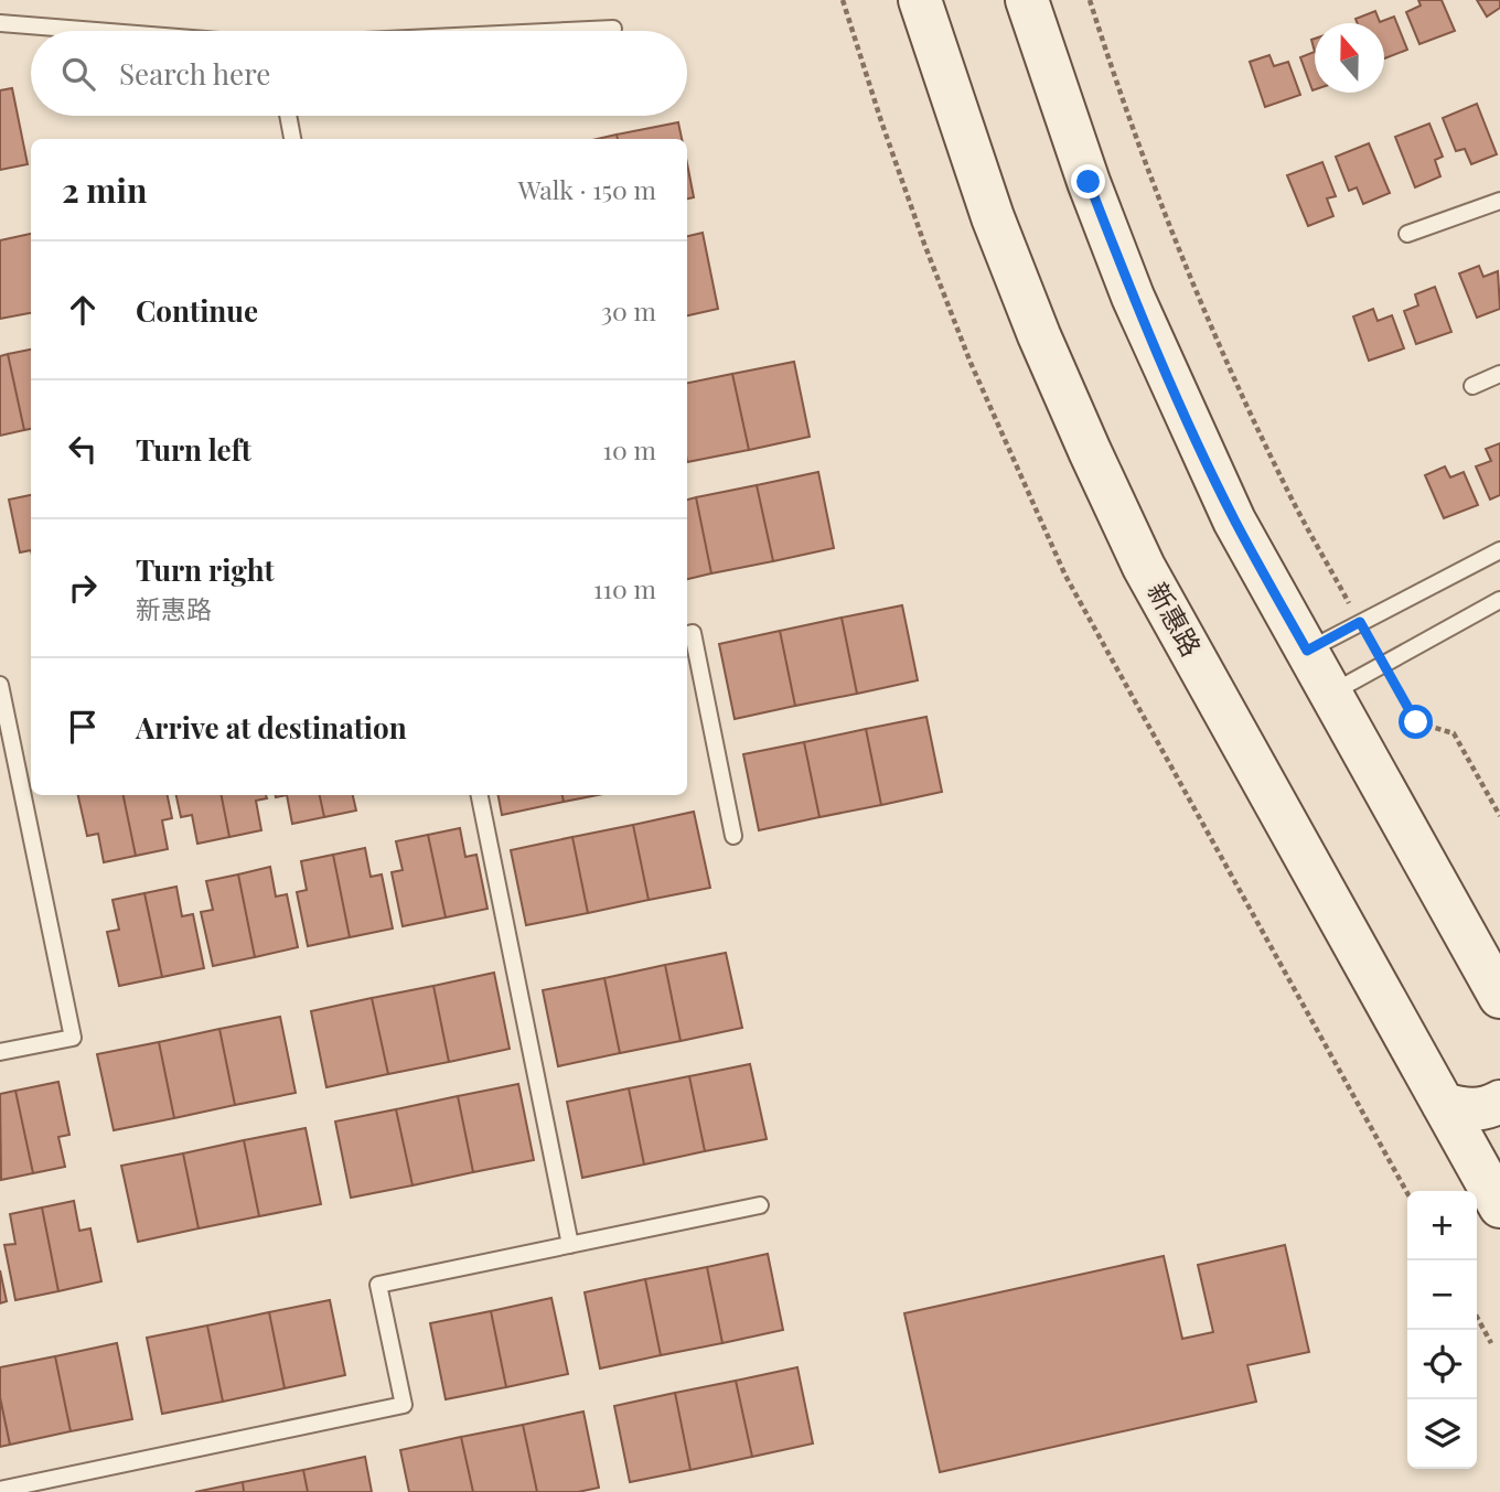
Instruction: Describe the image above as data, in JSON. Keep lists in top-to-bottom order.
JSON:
{
  "streets": {
    "main road": ["新惠路"]
  },
  "north": "top",
  "page": {
    "search": "Search here",
    "heading": ["2 min", "Walk · 150 m"],
    "list": [
      ["Continue", "30 m"],
      ["Turn left", "10 m"],
      ["Turn right", "新惠路", "110 m"],
      "Arrive at destination"
    ],
    "map_buttons": ["+", "−"]
  }
}
